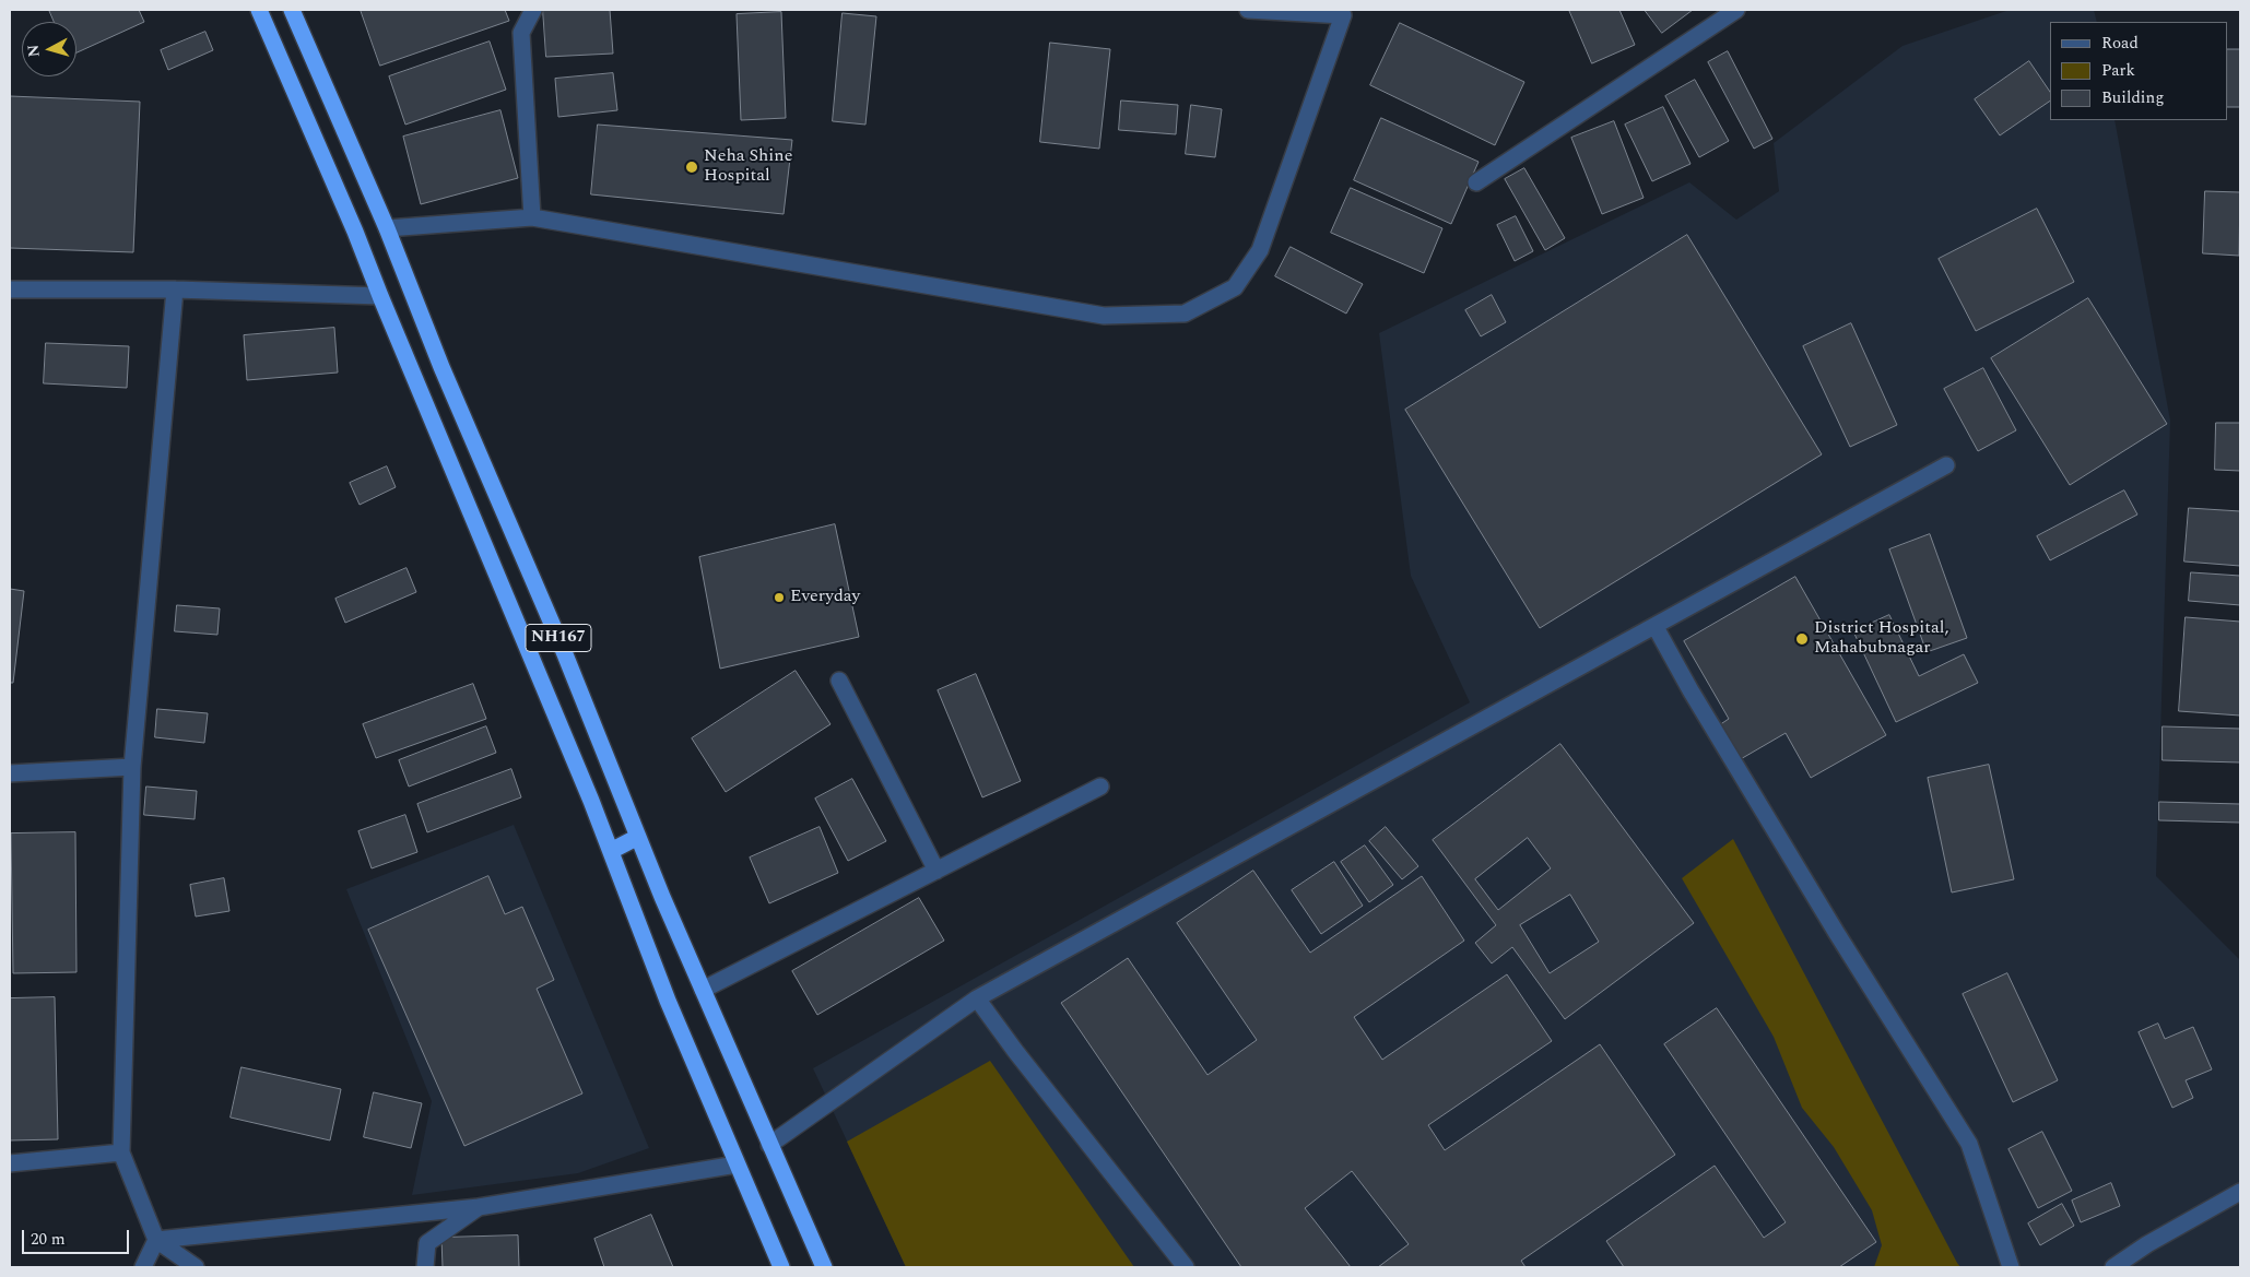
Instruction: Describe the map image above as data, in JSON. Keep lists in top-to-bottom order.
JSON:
{
  "streets": {
    "highway": ["NH167"]
  },
  "places": ["Neha Shine Hospital", "Everyday", "District Hospital, Mahabubnagar"],
  "legend": ["Road", "Park", "Building"],
  "scale_bar": "20 m",
  "north": "left"
}
